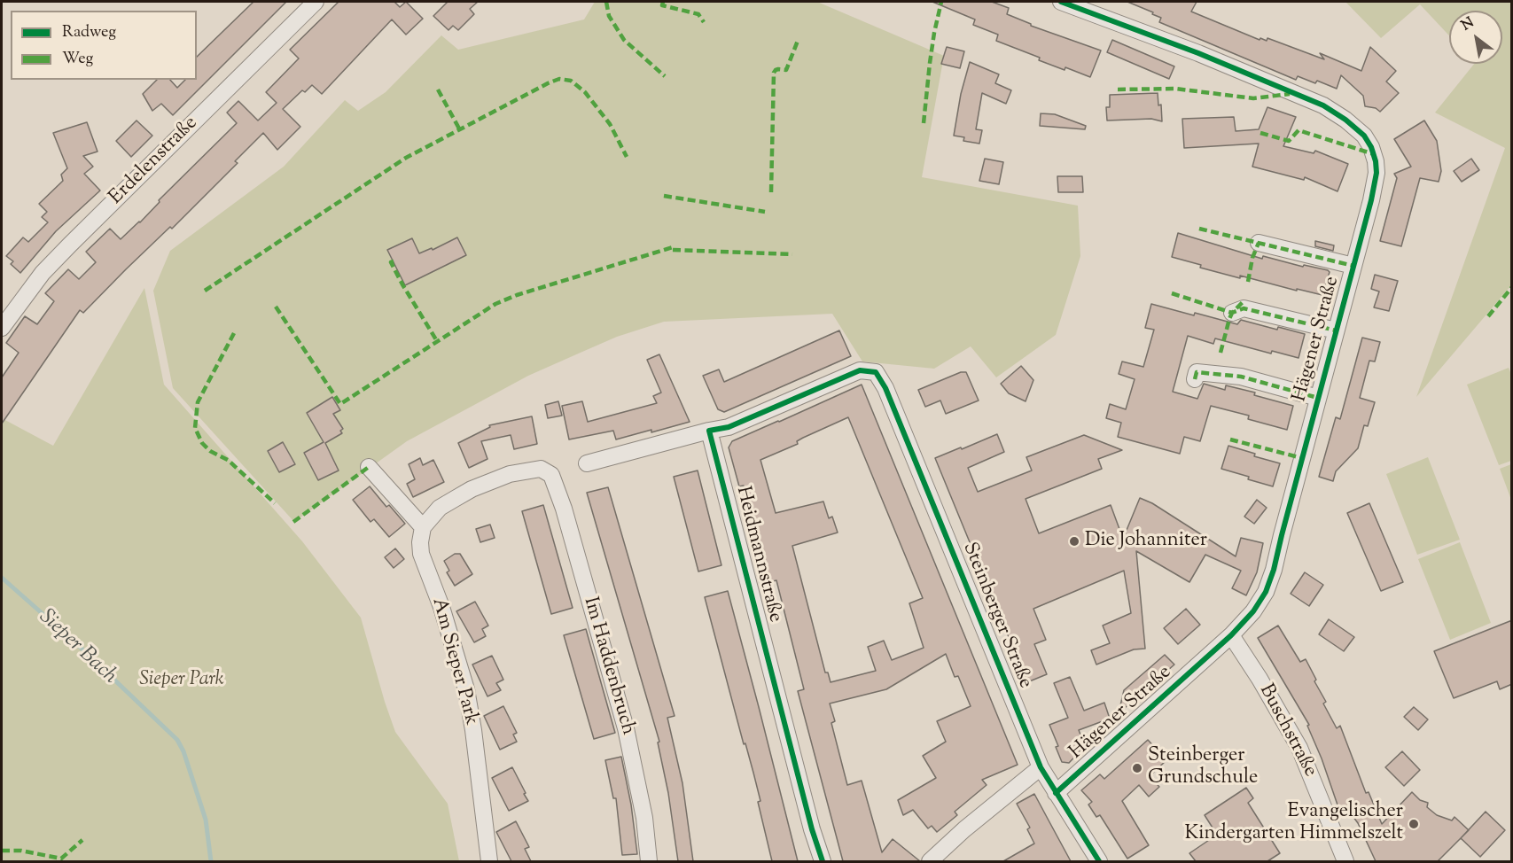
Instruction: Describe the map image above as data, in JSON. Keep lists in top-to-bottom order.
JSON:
{
  "streets": {
    "street": [
      "Erdelenstraße",
      "Hägener Straße",
      "Heidmannstraße",
      "Steinberger Straße",
      "Am Sieper Park",
      "Im Haddenbruch",
      "Buschstraße"
    ]
  },
  "crossings": [
    ["Hägener Straße", "Steinberger Straße"],
    ["Hägener Straße", "Buschstraße"],
    ["Heidmannstraße", "Steinberger Straße"],
    ["Am Sieper Park", "Im Haddenbruch"]
  ],
  "water": ["Sieper Bach"],
  "parks": ["Sieper Park"],
  "places": ["Die Johanniter", "Steinberger Grundschule", "Evangelischer Kindergarten Himmelszelt"],
  "legend": ["Radweg", "Weg"],
  "north": "top left"
}
